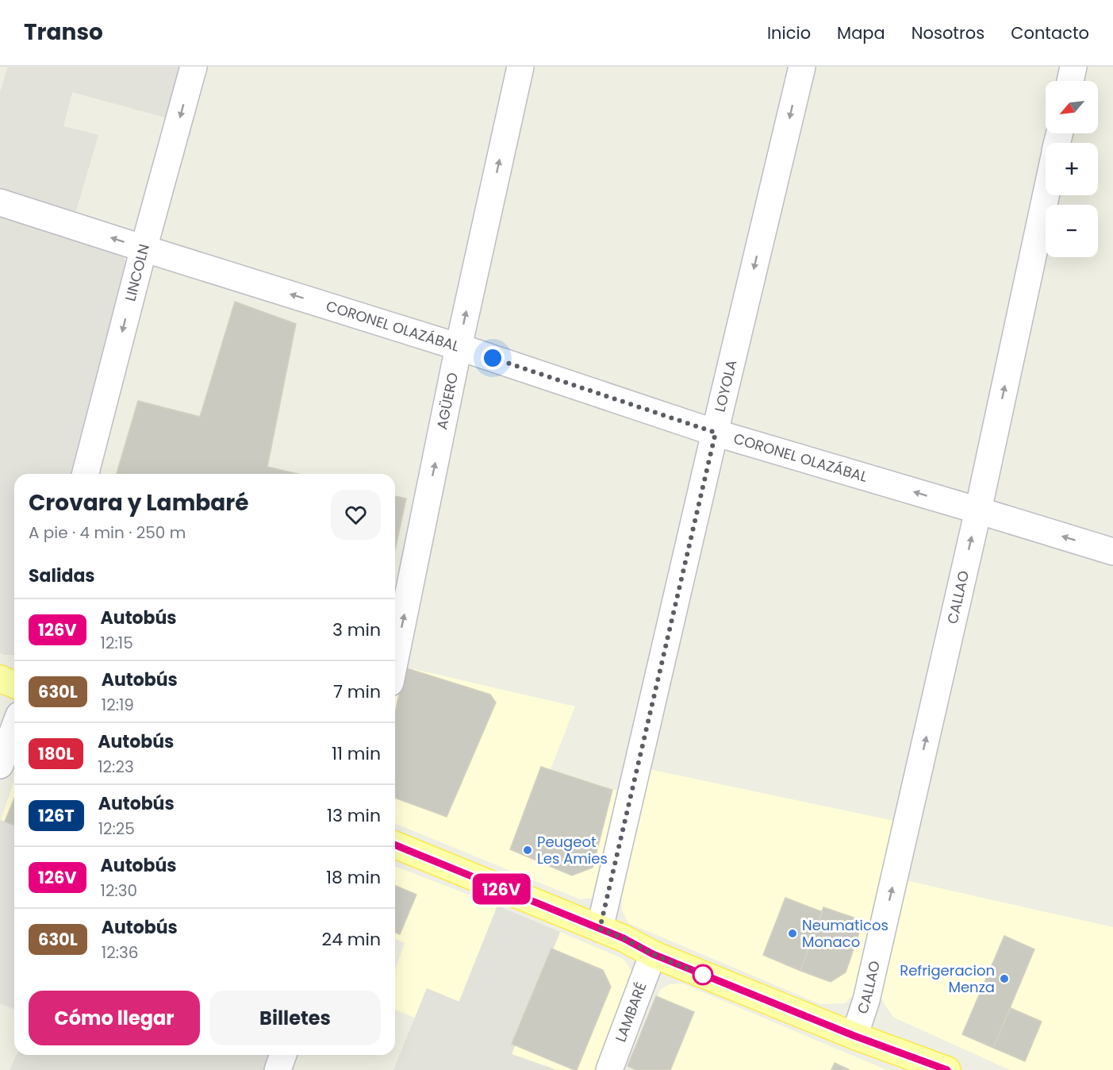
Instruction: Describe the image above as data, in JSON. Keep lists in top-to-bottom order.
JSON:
{
  "streets": {
    "street": [
      "LINCOLN",
      "CORONEL OLAZÁBAL",
      "LOYOLA",
      "AGÜERO",
      "CALLAO",
      "LAMBARÉ"
    ]
  },
  "crossings": [
    ["LINCOLN", "CORONEL OLAZÁBAL"],
    ["CORONEL OLAZÁBAL", "LOYOLA"],
    ["CORONEL OLAZÁBAL", "AGÜERO"],
    ["CORONEL OLAZÁBAL", "CALLAO"]
  ],
  "one_way": [
    "LINCOLN",
    "CORONEL OLAZÁBAL",
    "LOYOLA",
    "AGÜERO",
    "CALLAO"
  ],
  "places": ["Peugeot Les Amies", "Neumaticos Monaco", "Refrigeracion Menza"],
  "lines": ["bus line 126V"],
  "north": "bottom left",
  "page": {
    "header": "Transo",
    "nav": [
      "Inicio",
      "Mapa",
      "Nosotros",
      "Contacto"
    ],
    "on_map": "126V",
    "map_buttons": ["+", "−"],
    "heading": [
      ["Crovara y Lambaré", "A pie · 4 min · 250 m"],
      "Salidas"
    ],
    "list": [
      {
        "mark": "126V",
        "name": "Autobús",
        "note": "12:15",
        "value": "3 min"
      },
      {
        "mark": "630L",
        "name": "Autobús",
        "note": "12:19",
        "value": "7 min"
      },
      {
        "mark": "180L",
        "name": "Autobús",
        "note": "12:23",
        "value": "11 min"
      },
      {
        "mark": "126T",
        "name": "Autobús",
        "note": "12:25",
        "value": "13 min"
      },
      {
        "mark": "126V",
        "name": "Autobús",
        "note": "12:30",
        "value": "18 min"
      },
      {
        "mark": "630L",
        "name": "Autobús",
        "note": "12:36",
        "value": "24 min"
      }
    ],
    "buttons": ["Cómo llegar", "Billetes"]
  }
}
